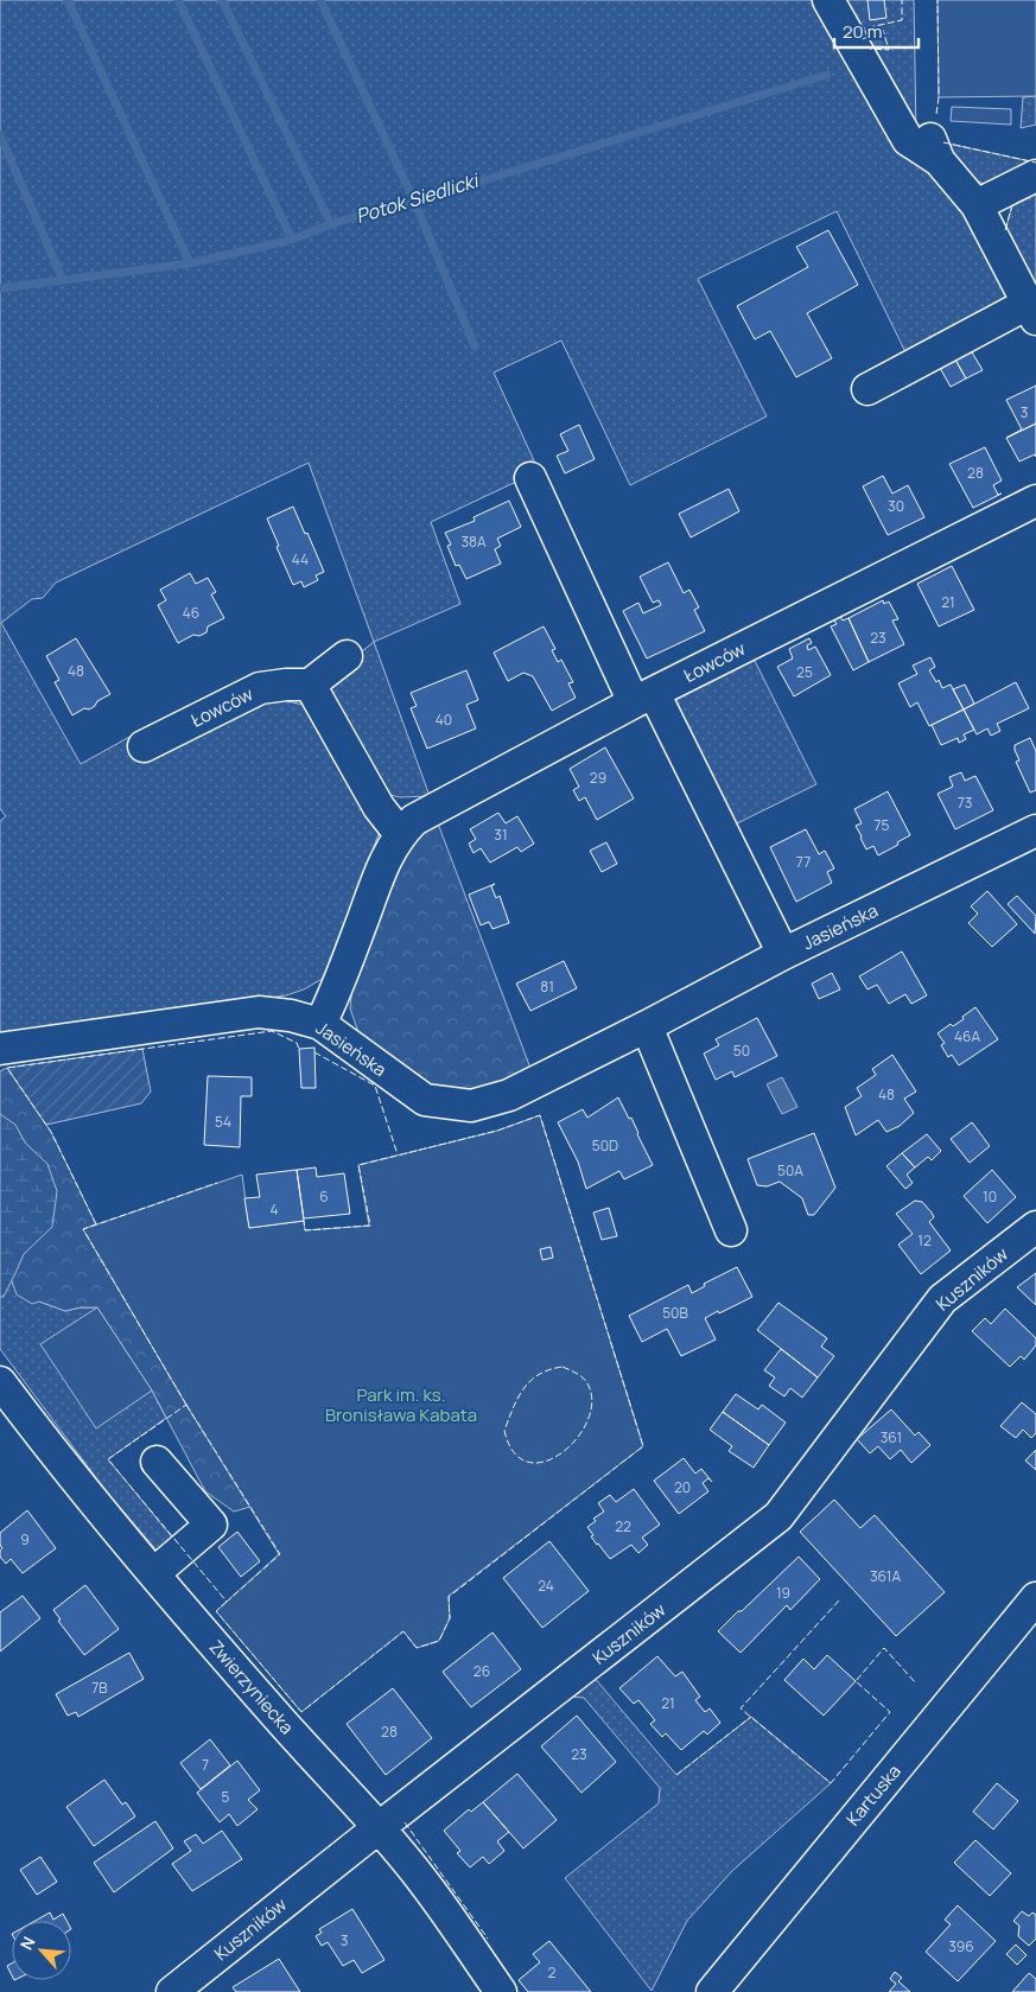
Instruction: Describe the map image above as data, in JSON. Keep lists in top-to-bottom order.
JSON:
{
  "streets": {
    "street": [
      "Łowców",
      "Jasieńska",
      "Kuszników",
      "Zwierzyniecka",
      "Kartuska"
    ]
  },
  "crossings": [
    ["Łowców", "Jasieńska"],
    ["Kuszników", "Zwierzyniecka"]
  ],
  "water": ["Potok Siedlicki"],
  "parks": ["Park im. ks. Bronisława Kabata"],
  "house_numbers": [
    "3",
    "28",
    "30",
    "38A",
    "44",
    "21",
    "46",
    "23",
    "48",
    "25",
    "40",
    "29",
    "73",
    "75",
    "31",
    "77",
    "81",
    "46A",
    "50",
    "48",
    "54",
    "50D",
    "50A",
    "6",
    "10",
    "4",
    "12",
    "50B",
    "361",
    "20",
    "22",
    "9",
    "361A",
    "24",
    "19",
    "26",
    "7B",
    "21",
    "28",
    "23",
    "7",
    "5",
    "3",
    "396",
    "2"
  ],
  "scale_bar": "20 m",
  "north": "top left"
}
